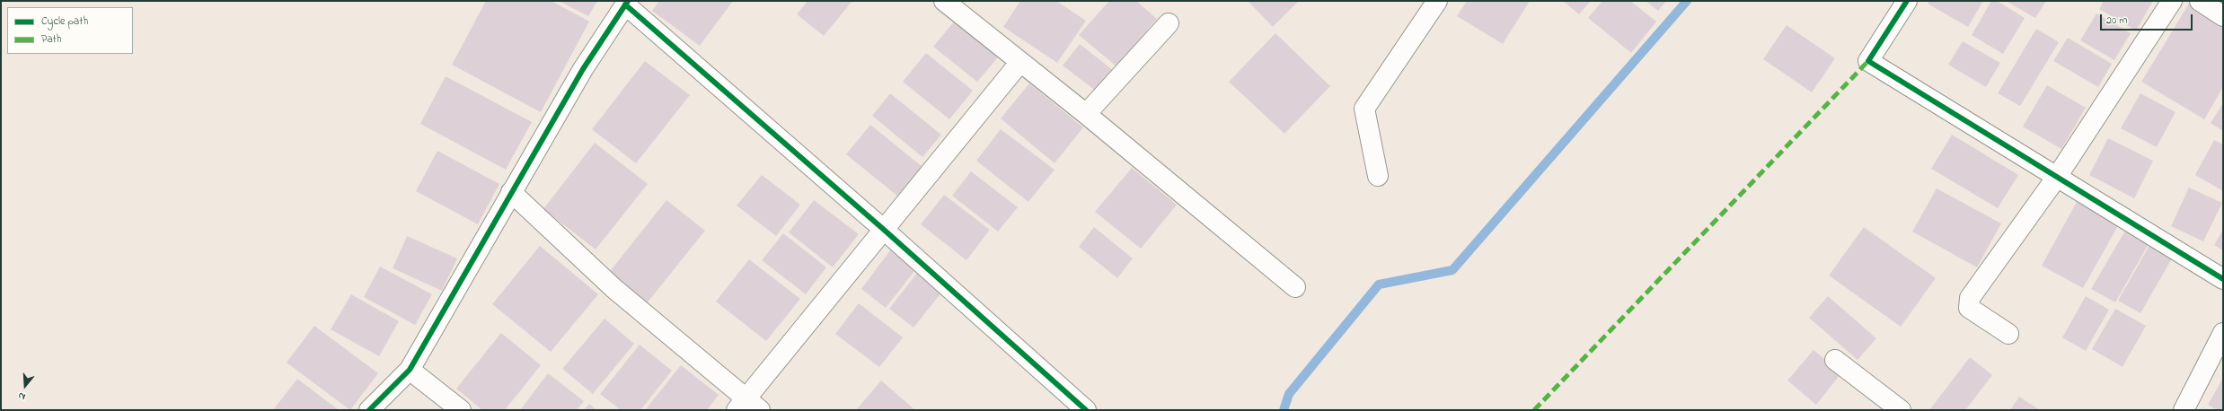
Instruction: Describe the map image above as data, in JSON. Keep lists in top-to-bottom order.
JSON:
{
  "legend": ["Cycle path", "Path"],
  "scale_bar": "20 m",
  "north": "bottom"
}
